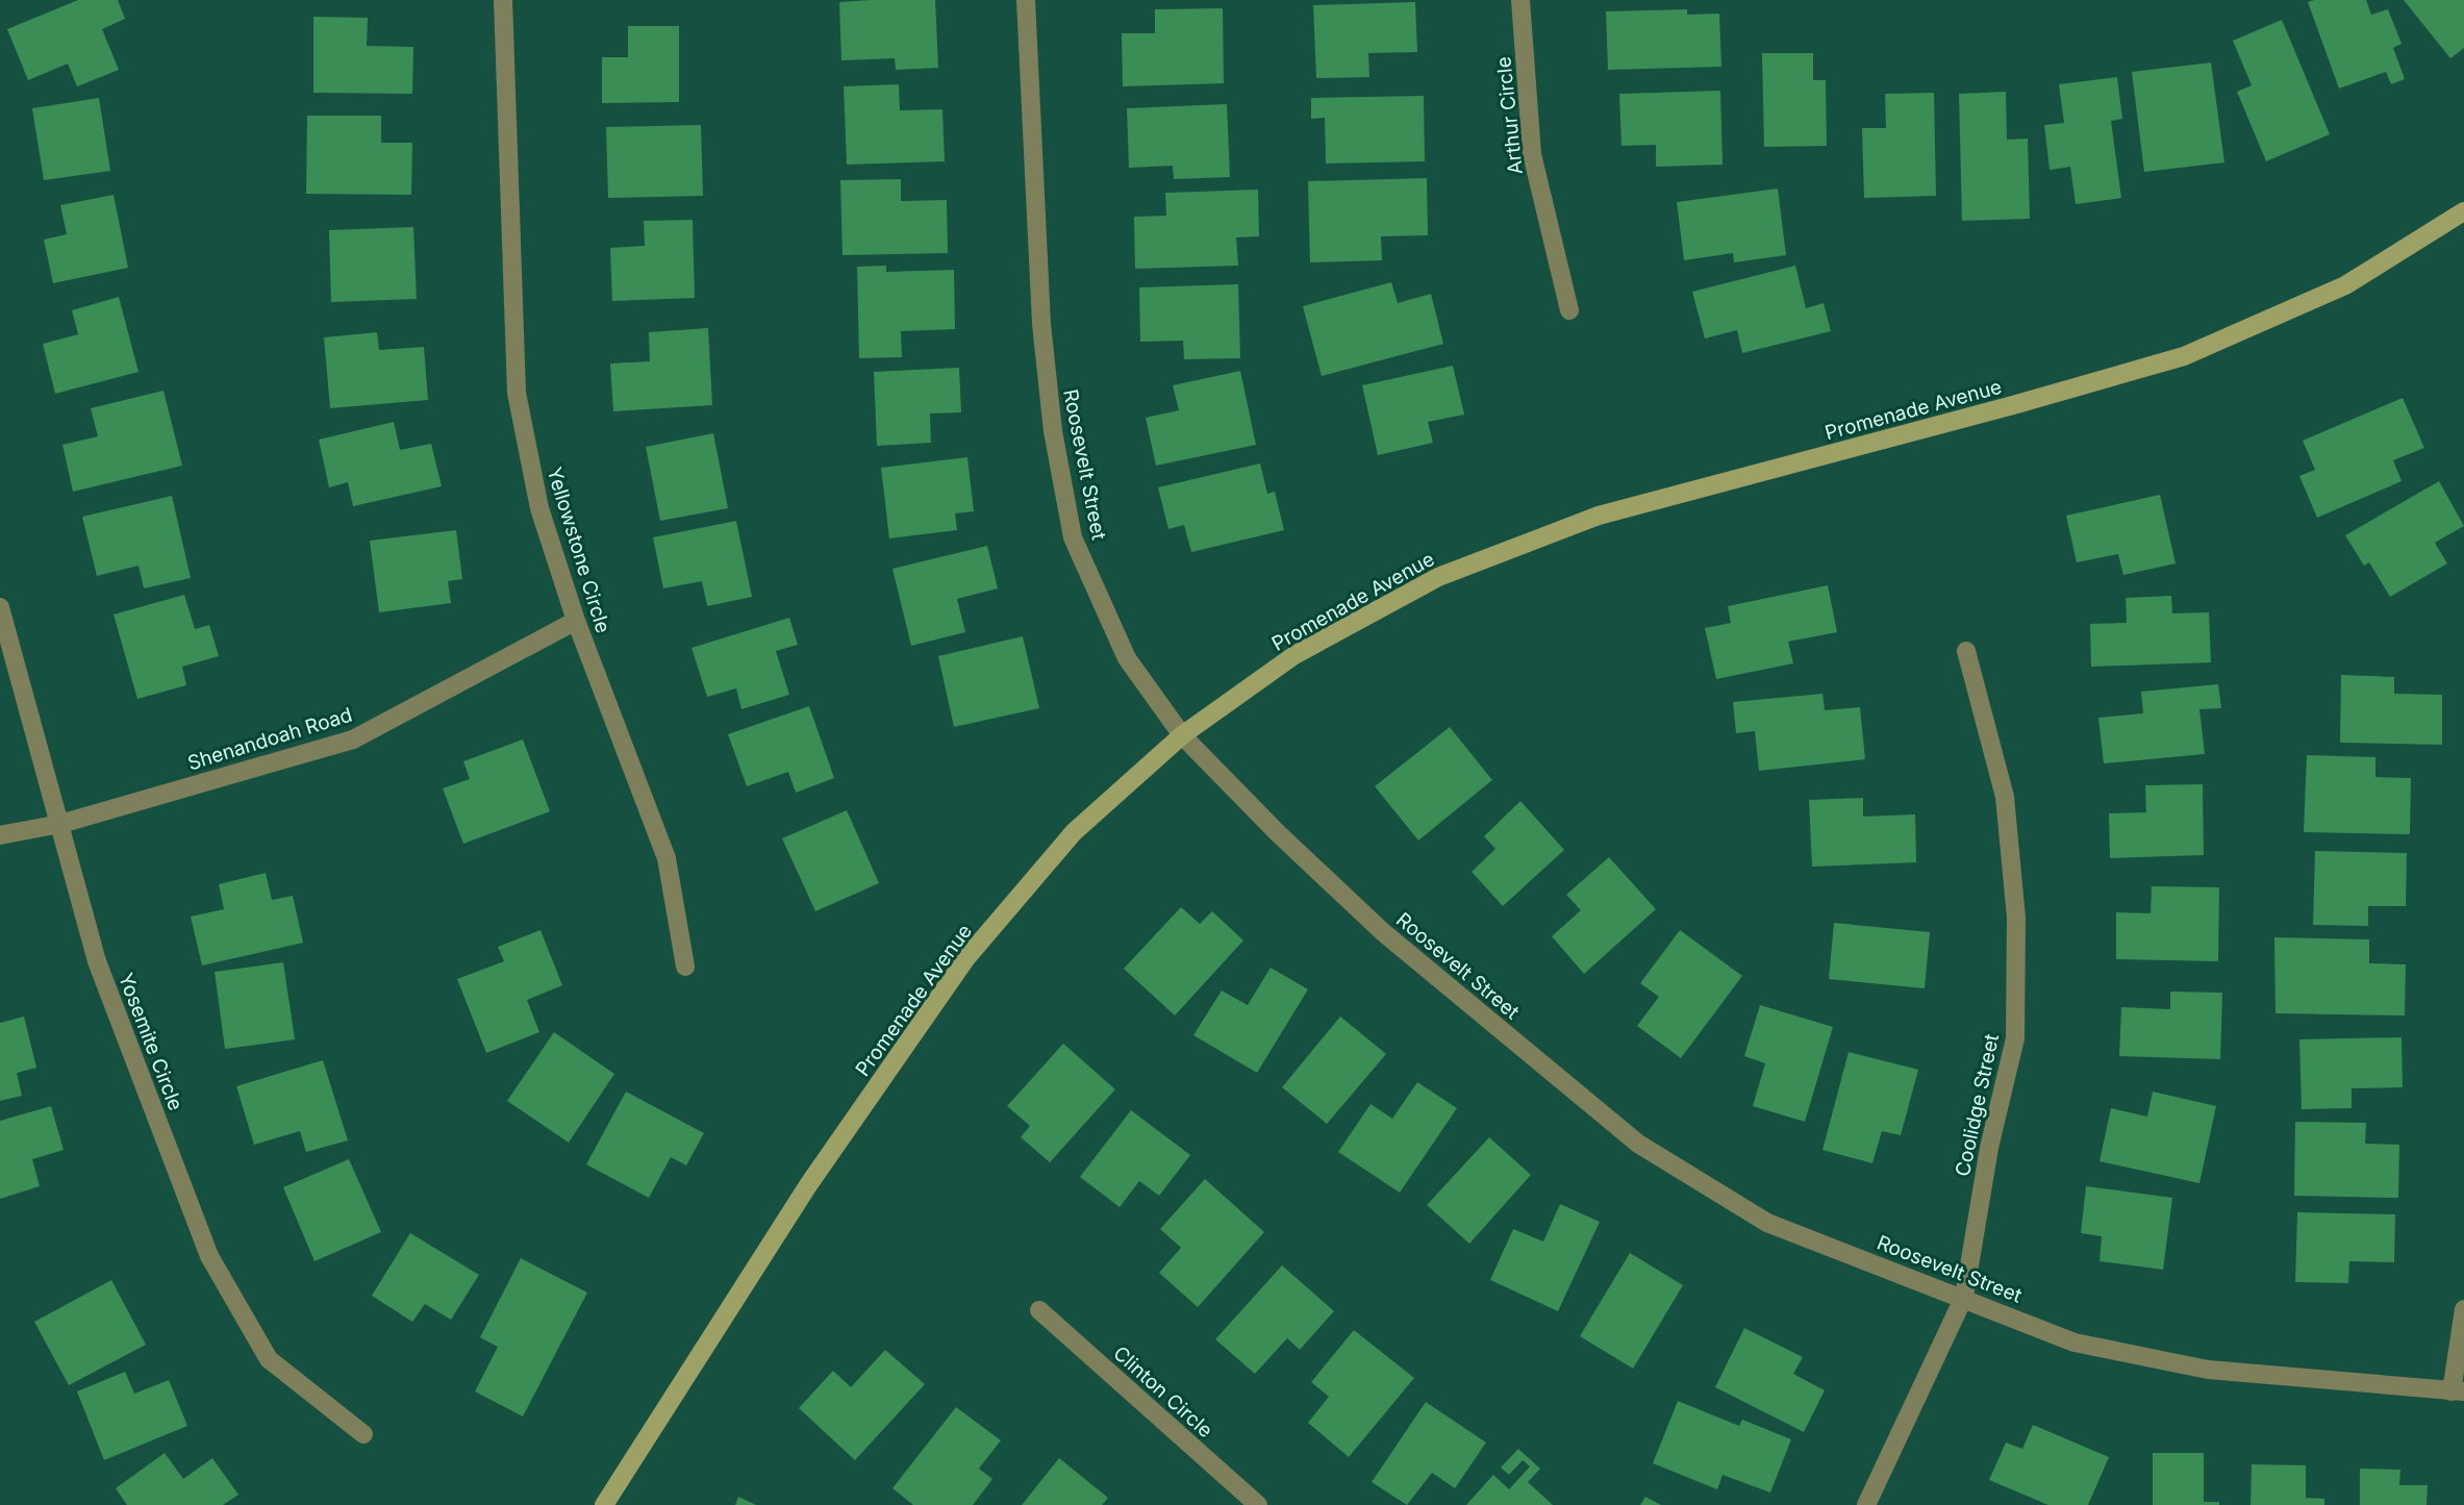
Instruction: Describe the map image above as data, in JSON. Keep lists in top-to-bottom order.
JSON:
{
  "streets": {
    "main road": ["Promenade Avenue"],
    "street": [
      "Arthur Circle",
      "Roosevelt Street",
      "Yellowstone Circle",
      "Shenandoah Road",
      "Yosemite Circle",
      "Coolidge Street",
      "Clinton Circle"
    ]
  },
  "crossings": [
    ["Promenade Avenue", "Roosevelt Street"],
    ["Roosevelt Street", "Coolidge Street"],
    ["Yellowstone Circle", "Shenandoah Road"],
    ["Shenandoah Road", "Yosemite Circle"]
  ]
}
